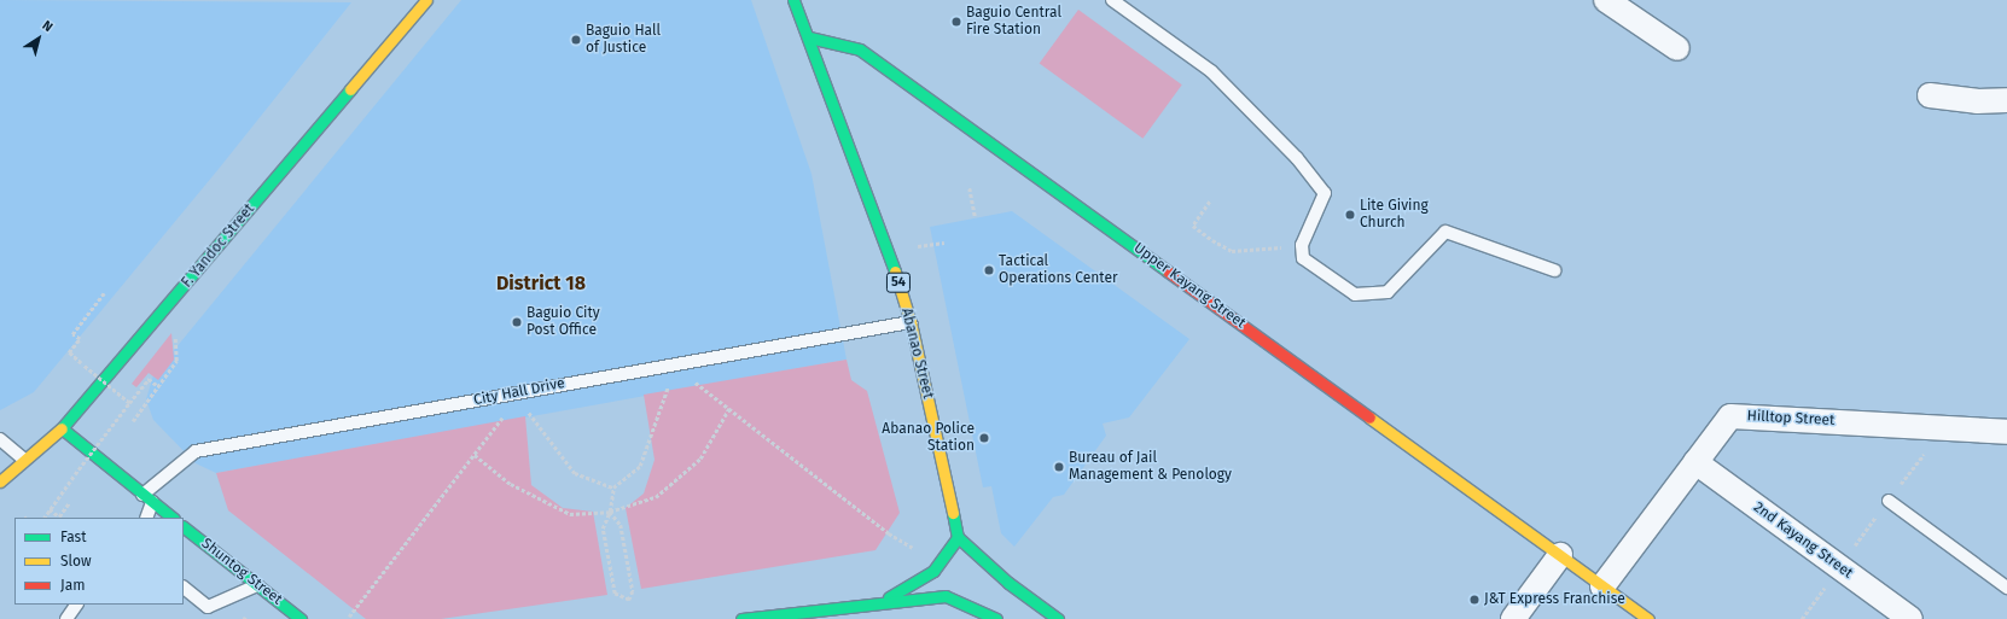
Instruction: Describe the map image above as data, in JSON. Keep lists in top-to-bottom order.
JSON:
{
  "streets": {
    "main road": [
      "F. Yandoc Street",
      "54",
      "Upper Kayang Street",
      "Abanao Street",
      "Shuntog Street"
    ],
    "street": ["Hilltop Street", "2nd Kayang Street"],
    "lane": ["City Hall Drive"]
  },
  "crossings": [
    ["Upper Kayang Street", "Abanao Street"],
    ["Upper Kayang Street", "Hilltop Street"],
    ["Abanao Street", "City Hall Drive"],
    ["Hilltop Street", "2nd Kayang Street"]
  ],
  "districts": ["District 18"],
  "places": [
    "Baguio Central Fire Station",
    "Baguio Hall of Justice",
    "Lite Giving Church",
    "Tactical Operations Center",
    "Baguio City Post Office",
    "Abanao Police Station",
    "Bureau of Jail Management & Penology",
    "J&T Express Franchise"
  ],
  "legend": ["Fast", "Slow", "Jam"],
  "north": "top right"
}
